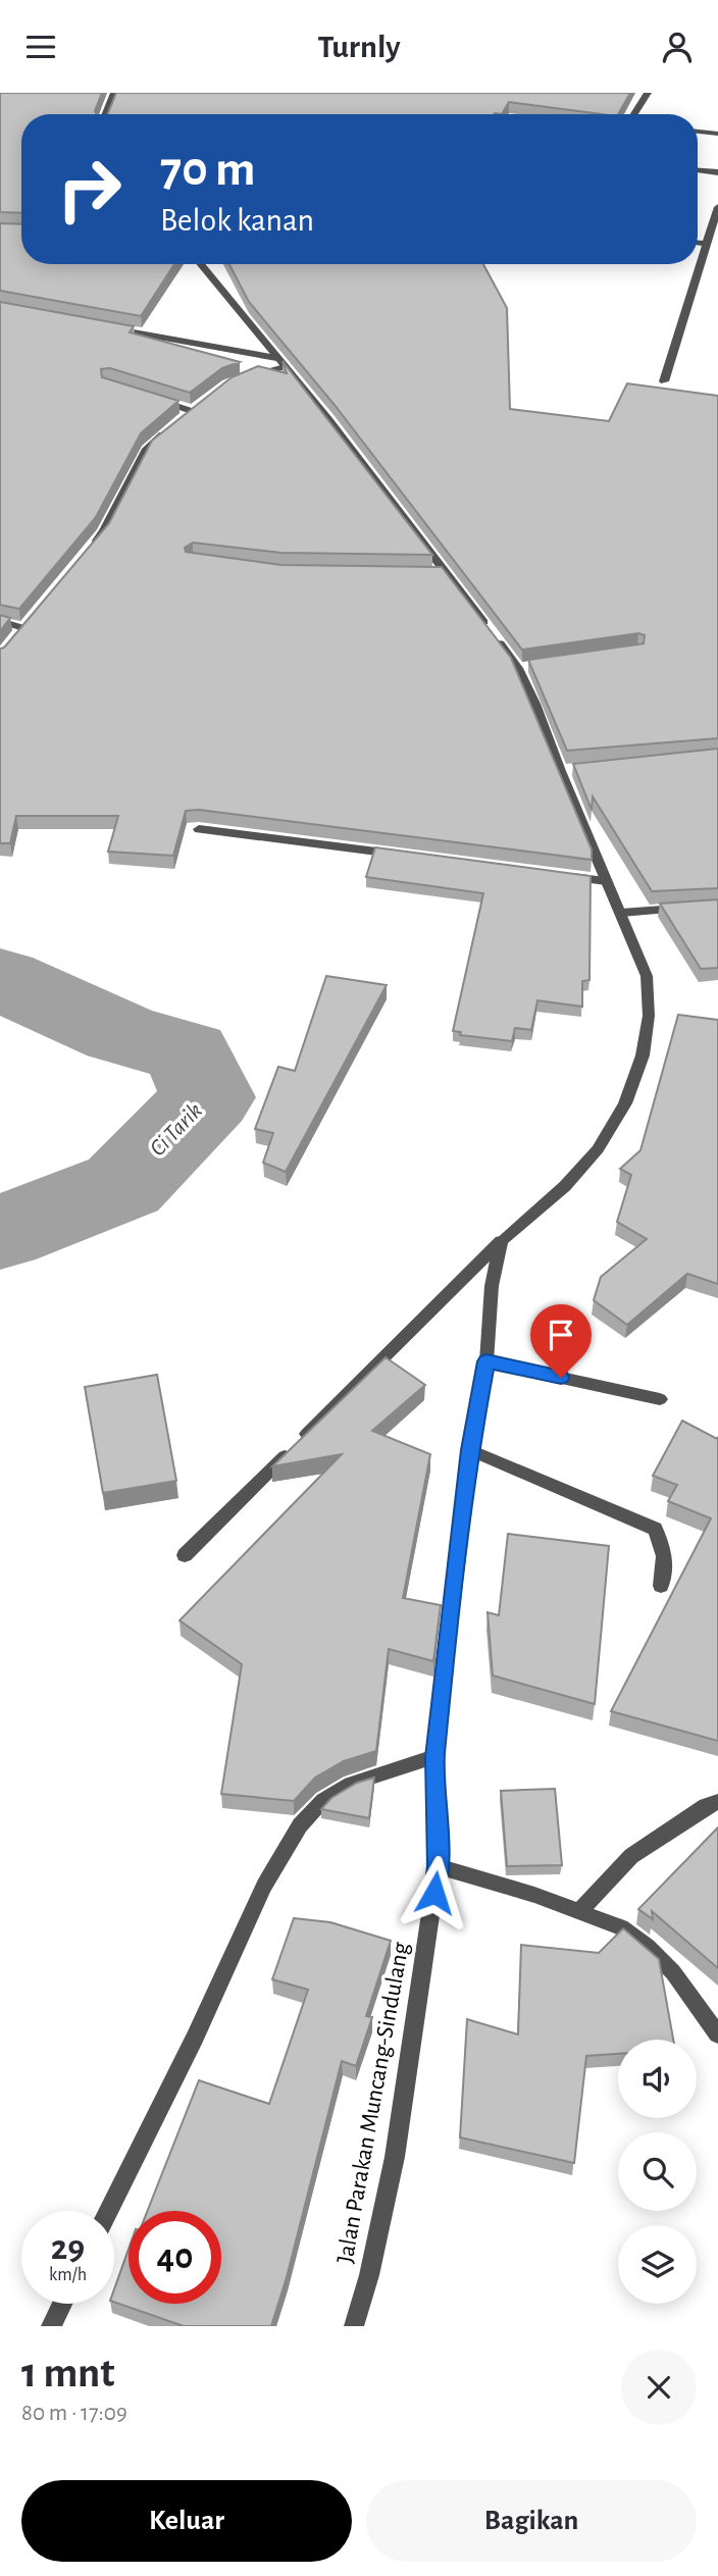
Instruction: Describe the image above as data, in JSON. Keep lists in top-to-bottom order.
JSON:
{
  "streets": {
    "street": ["Jalan Parakan Muncang-Sindulang"]
  },
  "water": ["Ci Tarik"],
  "page": {
    "header": "Turnly",
    "turn": ["70 m", "Belok kanan"],
    "speed": "29 km/h",
    "limit": "40",
    "heading": ["1 mnt", "80 m · 17:09"],
    "buttons": ["Keluar", "Bagikan"]
  }
}
